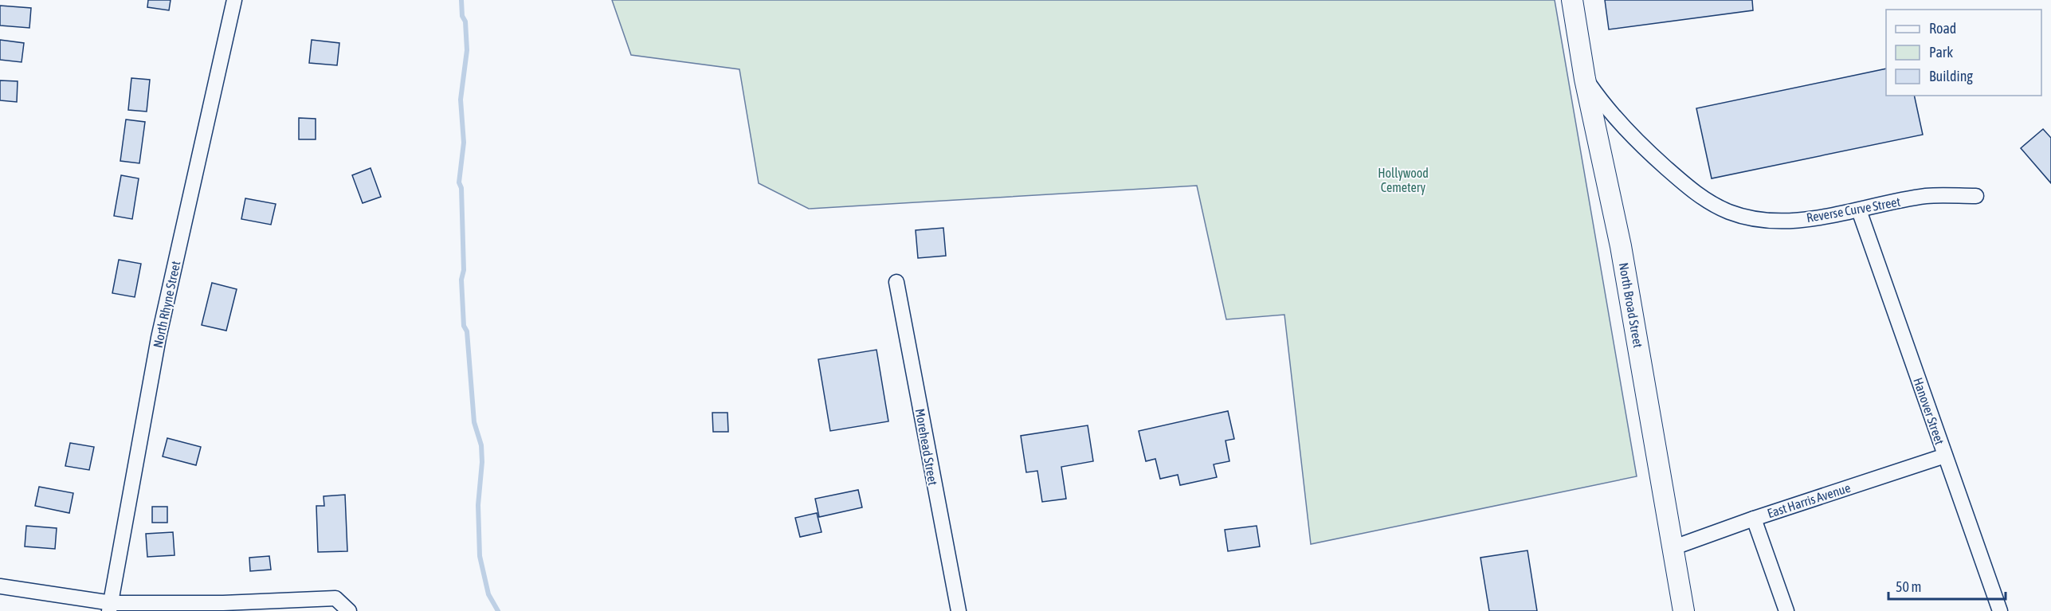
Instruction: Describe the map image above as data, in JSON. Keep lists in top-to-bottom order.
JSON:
{
  "streets": {
    "street": [
      "Reverse Curve Street",
      "North Rhyne Street",
      "North Broad Street",
      "Hanover Street",
      "Morehead Street",
      "East Harris Avenue"
    ]
  },
  "crossings": [
    ["Reverse Curve Street", "North Broad Street"],
    ["Reverse Curve Street", "Hanover Street"],
    ["North Broad Street", "East Harris Avenue"],
    ["Hanover Street", "East Harris Avenue"]
  ],
  "parks": ["Hollywood Cemetery"],
  "legend": ["Road", "Park", "Building"],
  "scale_bar": "50 m"
}
